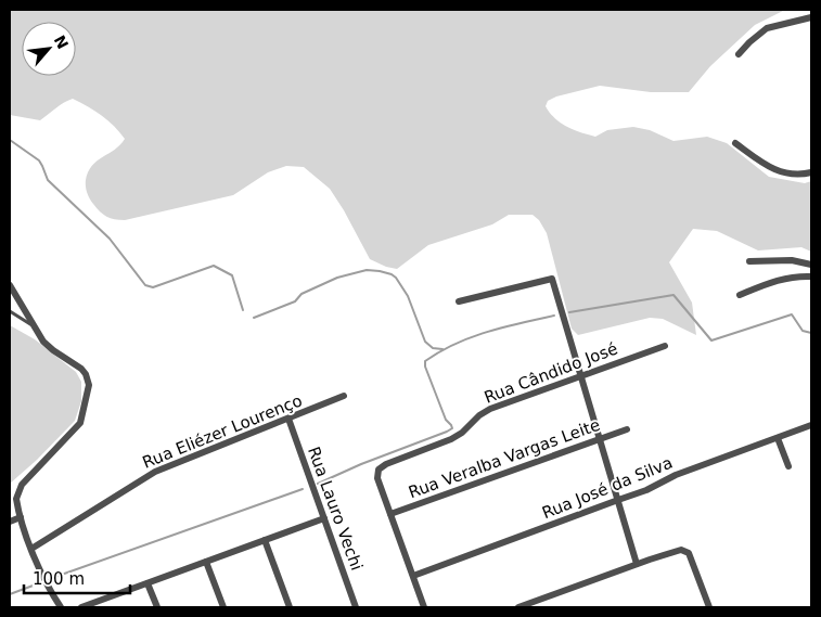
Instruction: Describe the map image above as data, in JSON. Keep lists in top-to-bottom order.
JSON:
{
  "streets": {
    "street": [
      "Rua Cândido José",
      "Rua Eliézer Lourenço",
      "Rua Veralba Vargas Leite",
      "Rua José da Silva",
      "Rua Lauro Vechi"
    ]
  },
  "crossings": [
    ["Rua Cândido José", "Rua Veralba Vargas Leite"],
    ["Rua Cândido José", "Rua José da Silva"],
    ["Rua Eliézer Lourenço", "Rua Lauro Vechi"]
  ],
  "scale_bar": "100 m",
  "north": "top right"
}
